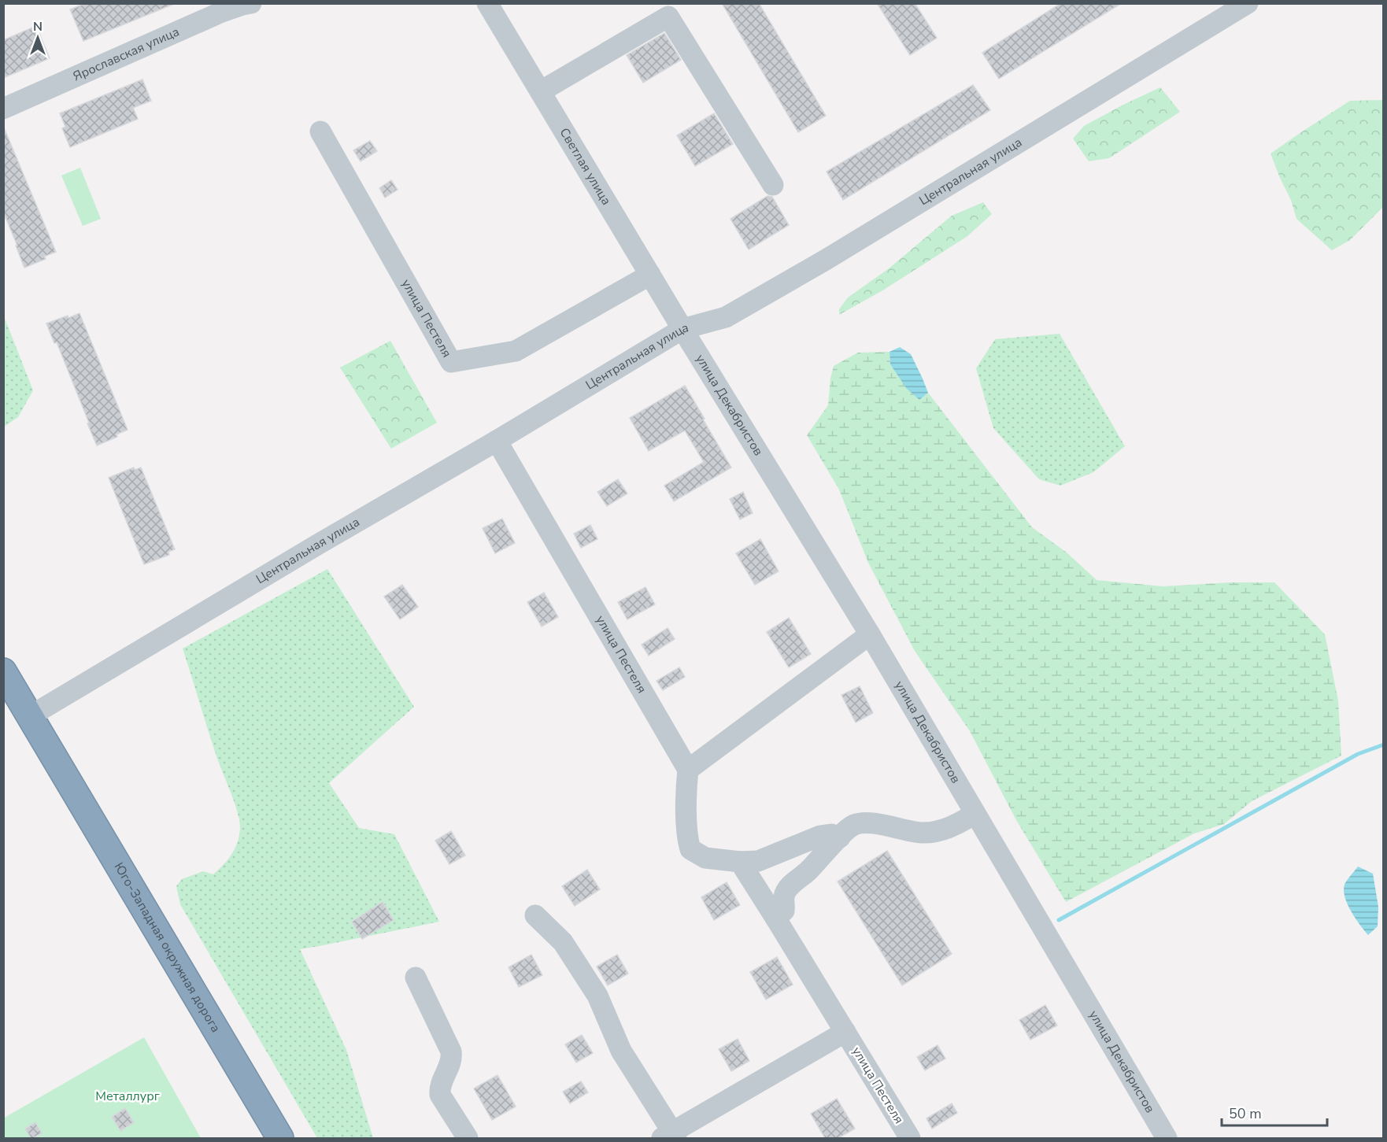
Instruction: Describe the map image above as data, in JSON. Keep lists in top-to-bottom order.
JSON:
{
  "streets": {
    "highway": ["Юго-Западная окружная дорога"],
    "street": [
      "Ярославская улица",
      "Светлая улица",
      "Центральная улица",
      "улица Пестеля",
      "улица Декабристов"
    ]
  },
  "crossings": [
    ["Светлая улица", "Центральная улица"],
    ["Светлая улица", "улица Пестеля"],
    ["Светлая улица", "улица Декабристов"],
    ["Центральная улица", "улица Пестеля"],
    ["Центральная улица", "улица Декабристов"],
    ["Центральная улица", "Юго-Западная окружная дорога"]
  ],
  "parks": ["Металлург"],
  "scale_bar": "50 m",
  "north": "top"
}
